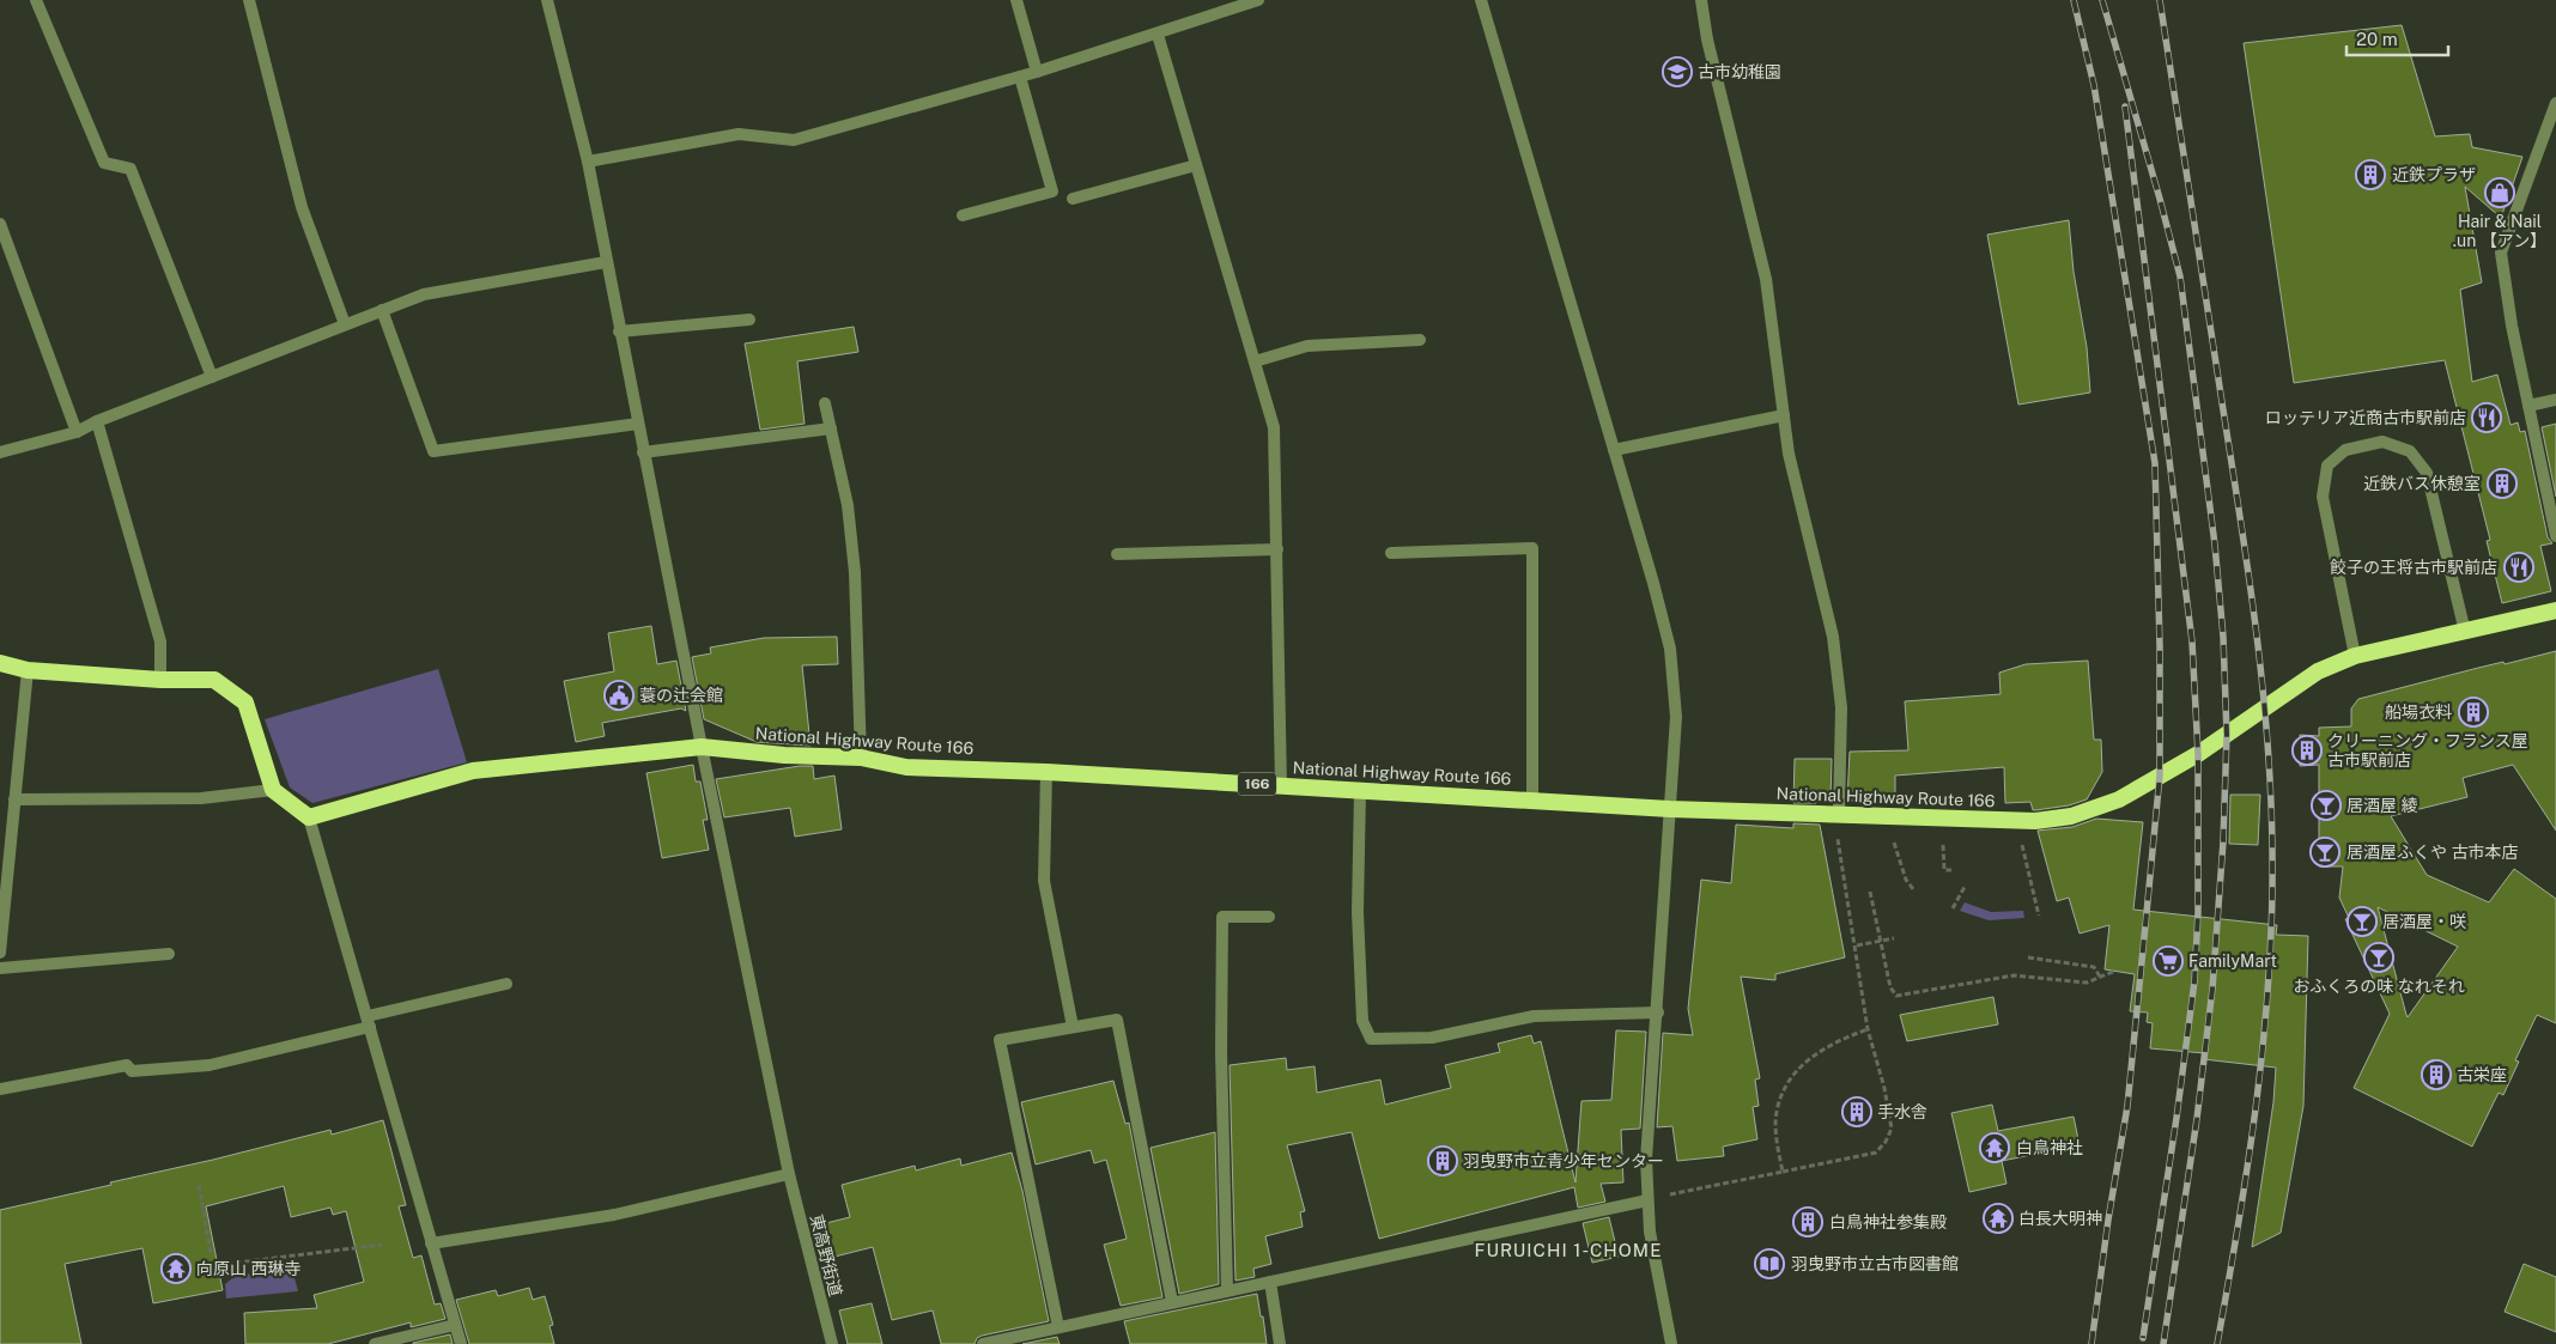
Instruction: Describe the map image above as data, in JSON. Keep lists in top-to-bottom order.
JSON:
{
  "streets": {
    "highway": ["National Highway Route 166", "166"],
    "street": ["東高野街道"]
  },
  "crossings": [
    ["National Highway Route 166", "東高野街道"]
  ],
  "districts": ["FURUICHI 1-CHOME"],
  "places": {
    "school or university": ["古市幼稚園"],
    "building": [
      "近鉄プラザ",
      "近鉄バス休憩室",
      "船場衣料",
      "クリーニング・フランス屋 古市駅前店",
      "古栄座",
      "手水舎",
      "羽曳野市立青少年センター",
      "白鳥神社参集殿"
    ],
    "shop": ["Hair & Nail .un 【アン】"],
    "restaurant": ["ロッテリア近商古市駅前店", "餃子の王将古市駅前店"],
    "public building": ["蓑の辻会館"],
    "bar": [
      "居酒屋 綾",
      "居酒屋ふくや 古市本店",
      "居酒屋・咲",
      "おふくろの味 なれそれ"
    ],
    "supermarket": ["FamilyMart"],
    "temple": ["白鳥神社", "白長大明神", "向原山 西琳寺"],
    "library": ["羽曳野市立古市図書館"]
  },
  "scale_bar": "20 m"
}
